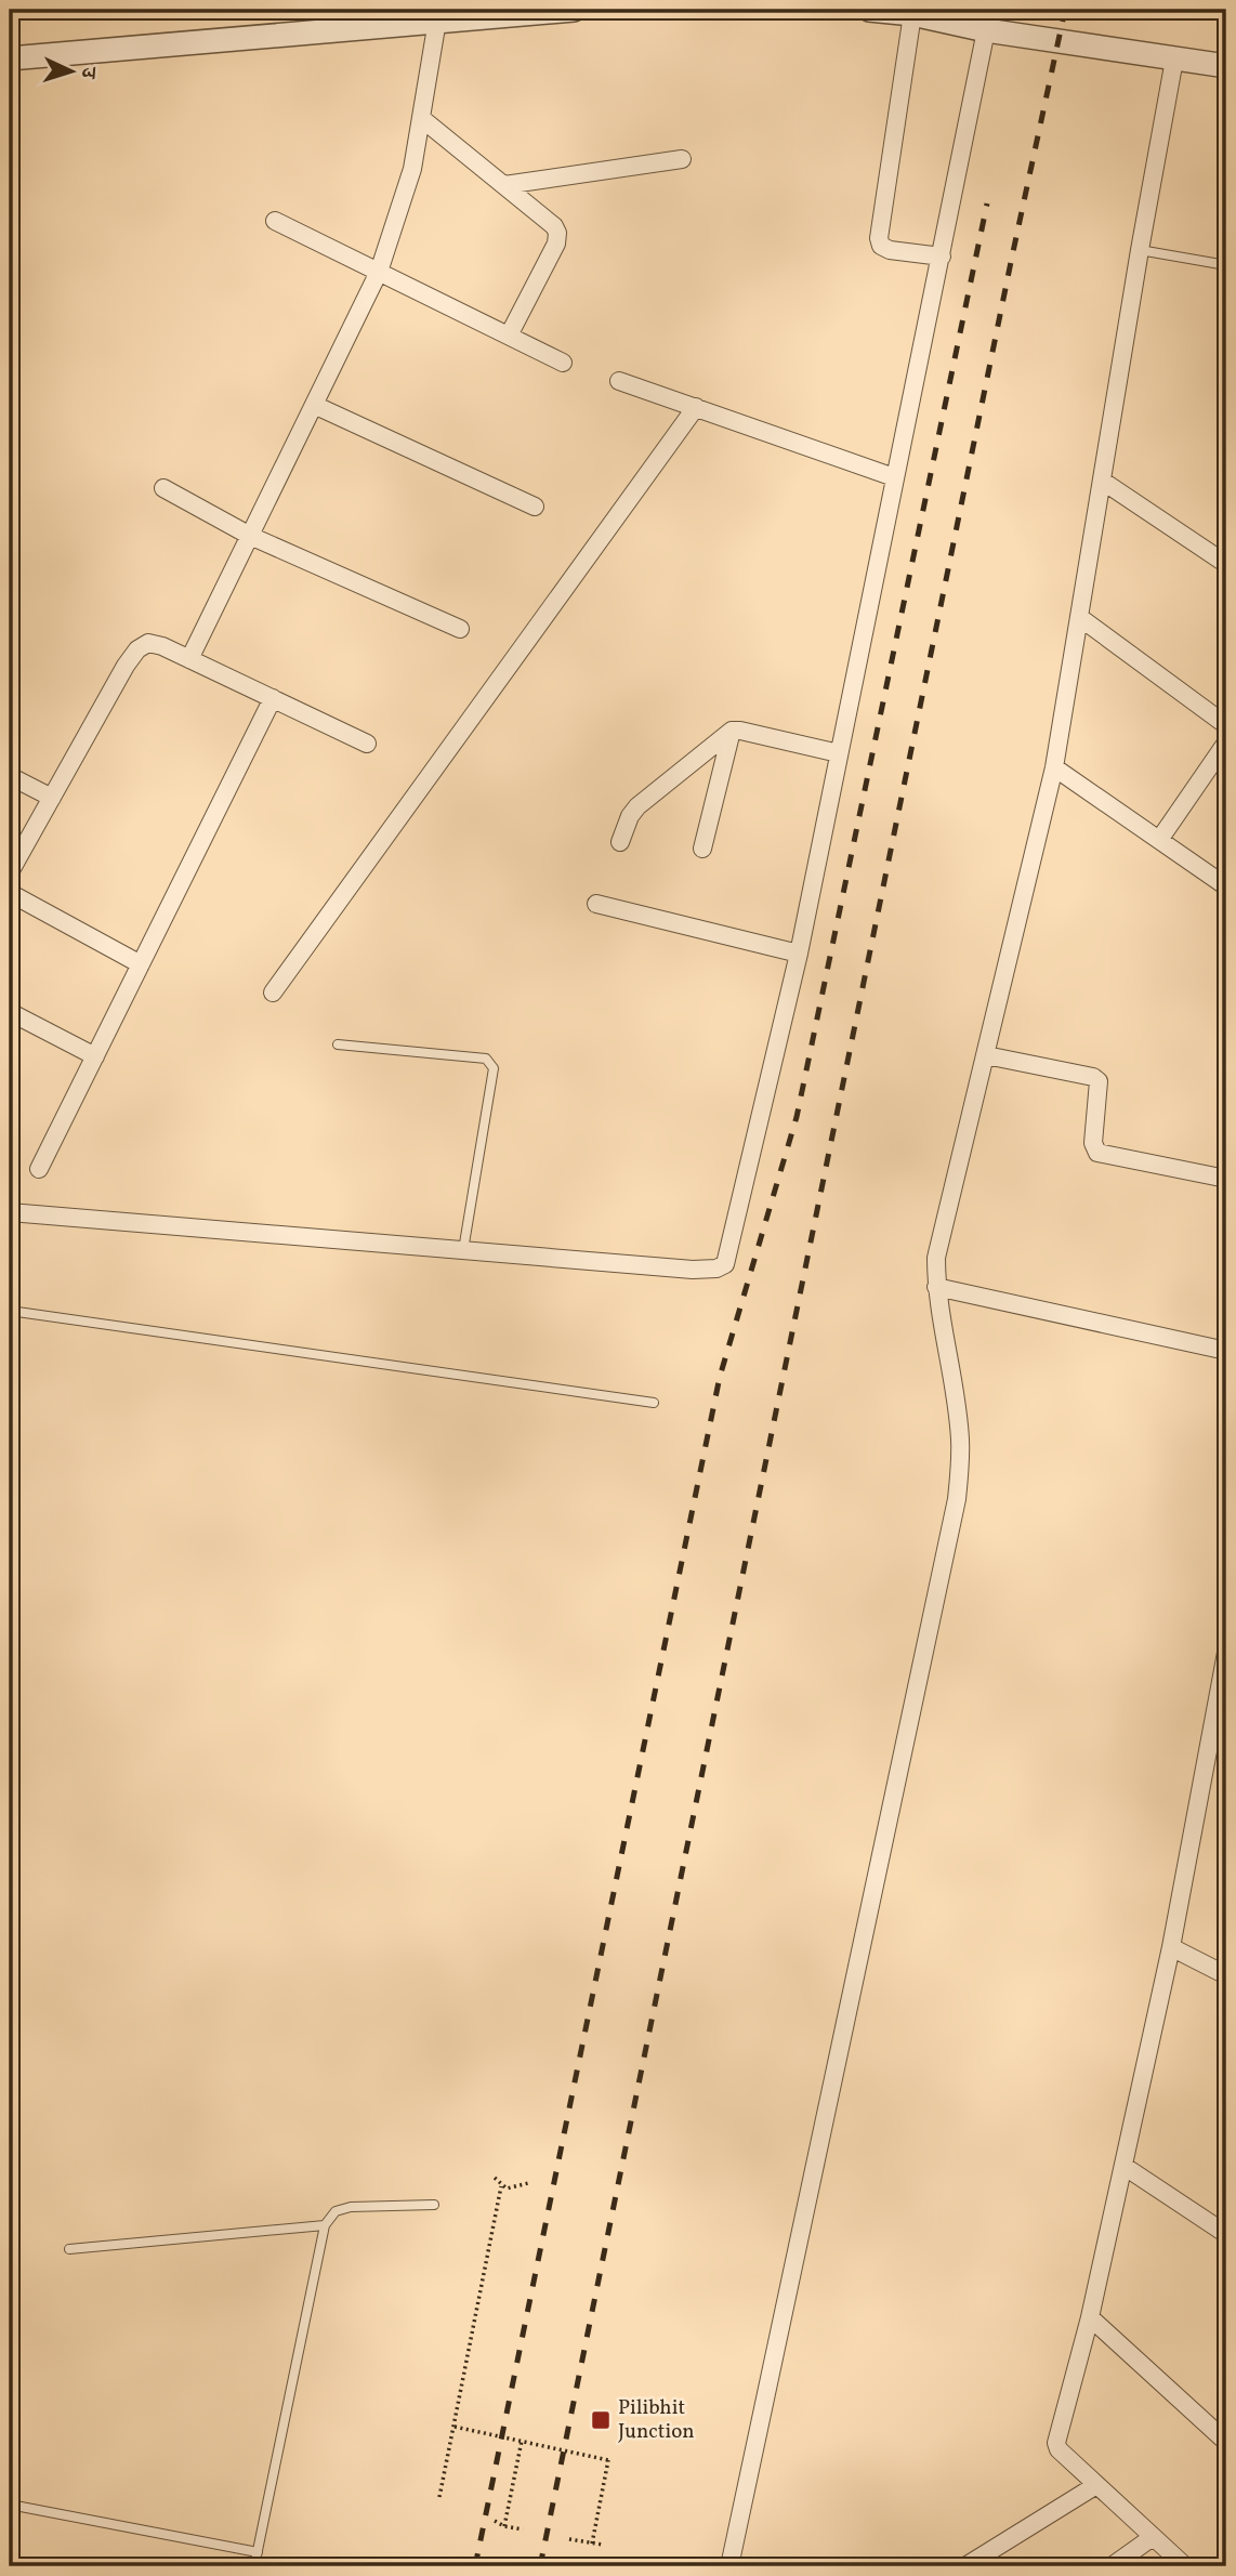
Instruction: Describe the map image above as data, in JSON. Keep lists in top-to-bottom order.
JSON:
{
  "places": {
    "transit": ["Pilibhit Junction"]
  },
  "north": "right"
}
